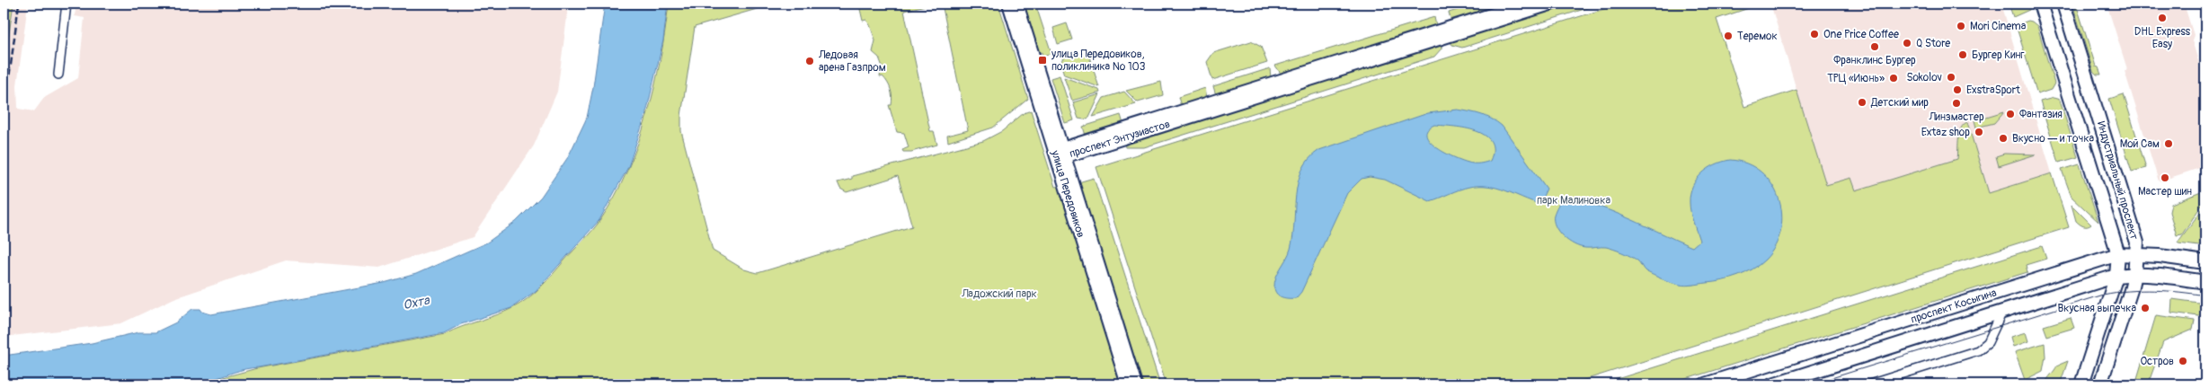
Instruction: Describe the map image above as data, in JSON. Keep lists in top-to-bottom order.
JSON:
{
  "streets": {
    "main road": ["Индустриальный проспект", "проспект Косыгина"],
    "street": ["проспект Энтузиастов", "улица Передовиков"]
  },
  "crossings": [
    ["проспект Энтузиастов", "улица Передовиков"],
    ["Индустриальный проспект", "проспект Косыгина"]
  ],
  "water": ["Охта"],
  "parks": ["парк Малиновка", "Ладожский парк"],
  "places": {
    "other": [
      "DHL Express Easy",
      "Mori Cinema",
      "One Price Coffee",
      "Теремок",
      "Q Store",
      "Франклинс Бургер",
      "Бургер Кинг",
      "Ледовая арена Газпром",
      "Sokolov",
      "ТРЦ «Июнь»",
      "ExstraSport",
      "Детский мир",
      "Линзмастер",
      "Фантазия",
      "Extaz shop",
      "Вкусно — и точка",
      "Мой Сам",
      "Мастер шин",
      "Вкусная выпечка",
      "Остров"
    ],
    "transit": ["улица Передовиков, поликлиника № 103"]
  }
}
